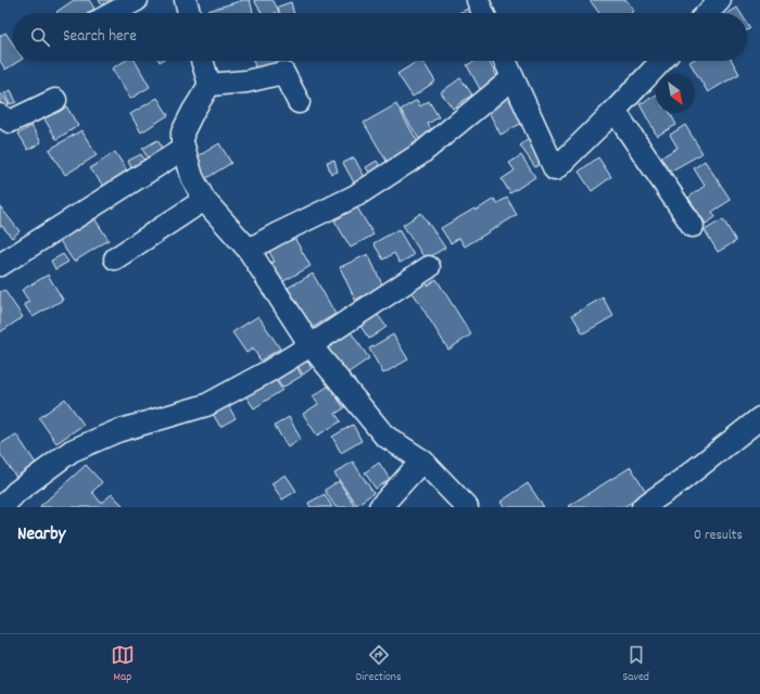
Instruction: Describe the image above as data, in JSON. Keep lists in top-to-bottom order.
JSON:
{
  "north": "bottom right",
  "page": {
    "search": "Search here",
    "heading": ["Nearby", "0 results"],
    "nav": ["Map", "Directions", "Saved"]
  }
}
